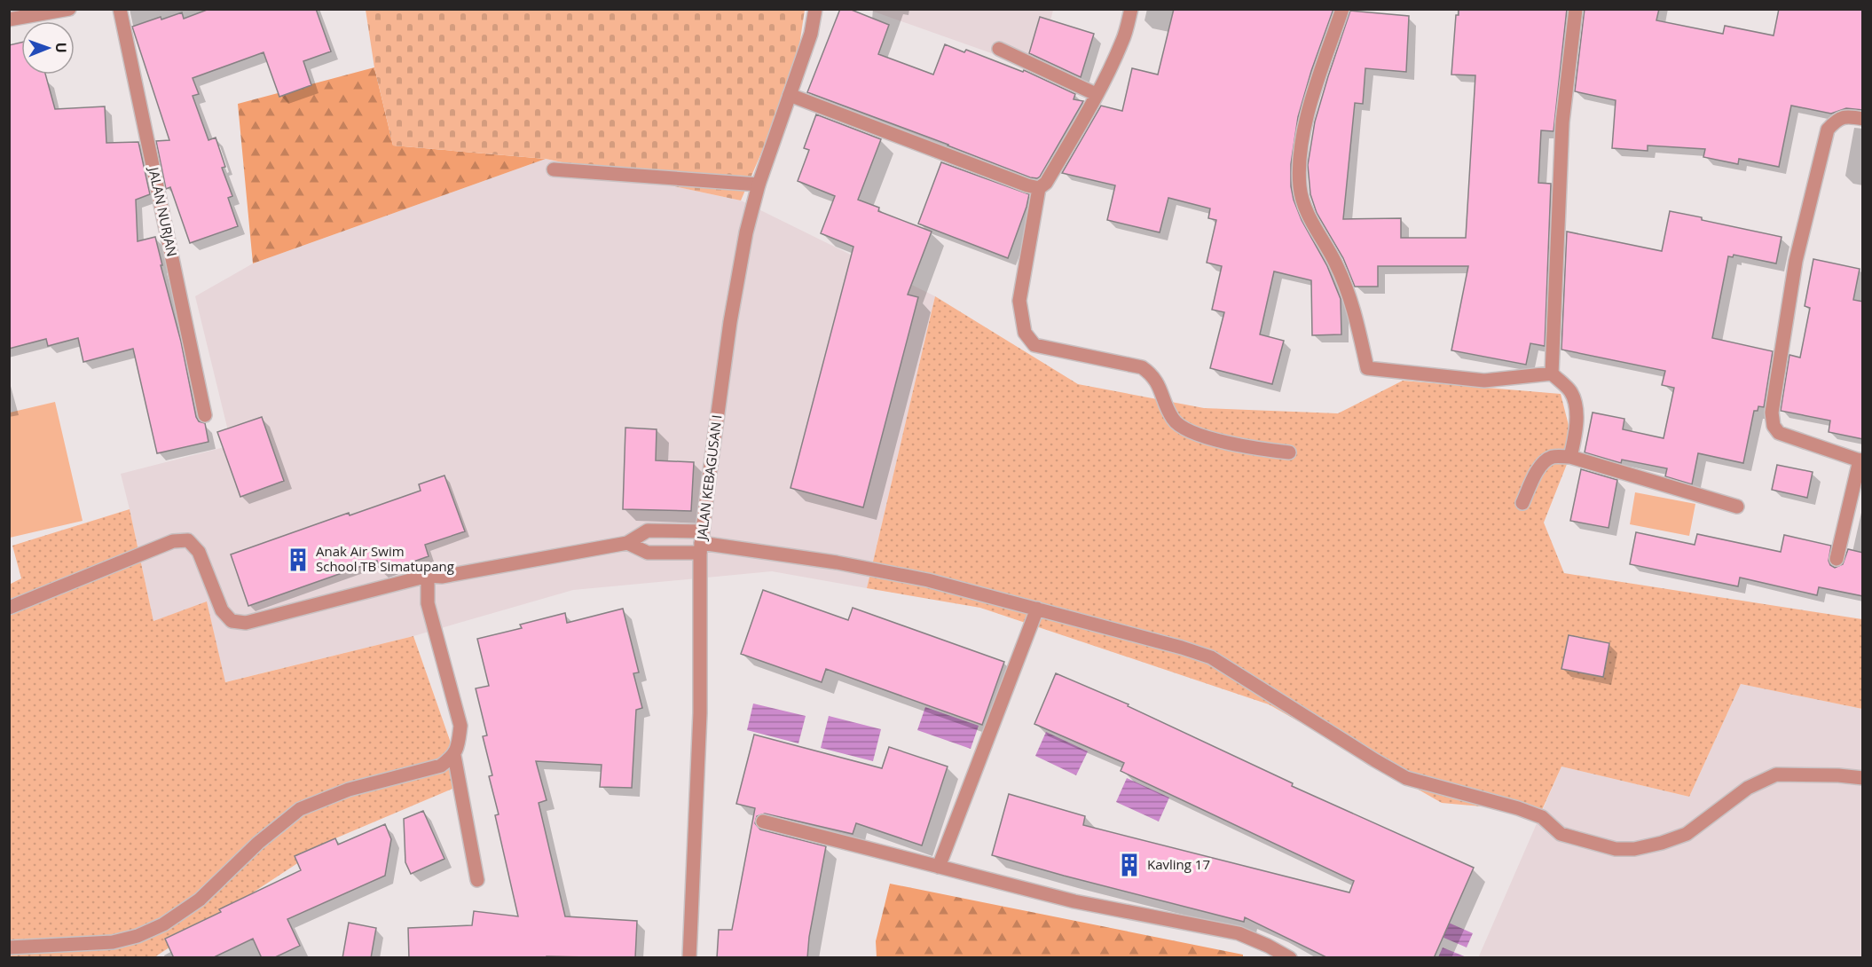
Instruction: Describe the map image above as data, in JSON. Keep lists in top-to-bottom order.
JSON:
{
  "streets": {
    "street": ["JALAN NURJAN", "JALAN KEBAGUSAN I"]
  },
  "places": {
    "building": ["Anak Air Swim School TB Simatupang", "Kavling 17"]
  },
  "north": "right"
}
